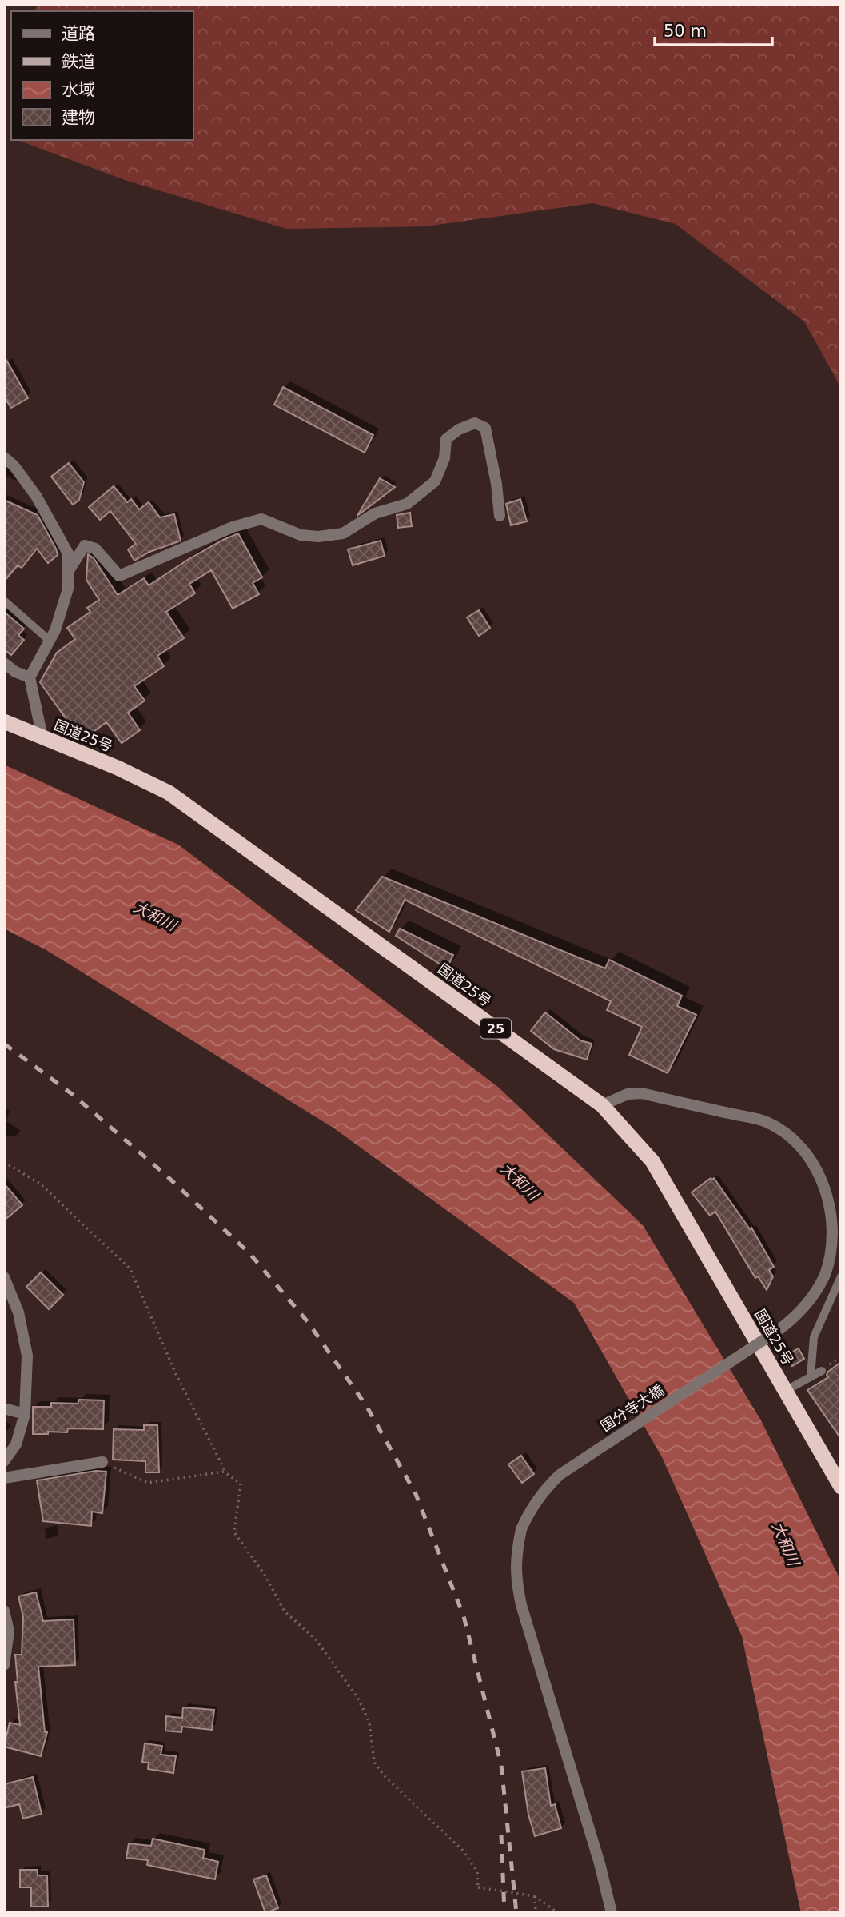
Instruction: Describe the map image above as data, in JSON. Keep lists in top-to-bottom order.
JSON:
{
  "streets": {
    "highway": ["国道25号", "25"],
    "street": ["国分寺大橋"]
  },
  "crossings": [
    ["国道25号", "国分寺大橋"]
  ],
  "water": ["大和川"],
  "legend": [
    "道路",
    "鉄道",
    "水域",
    "建物"
  ],
  "scale_bar": "50 m"
}
